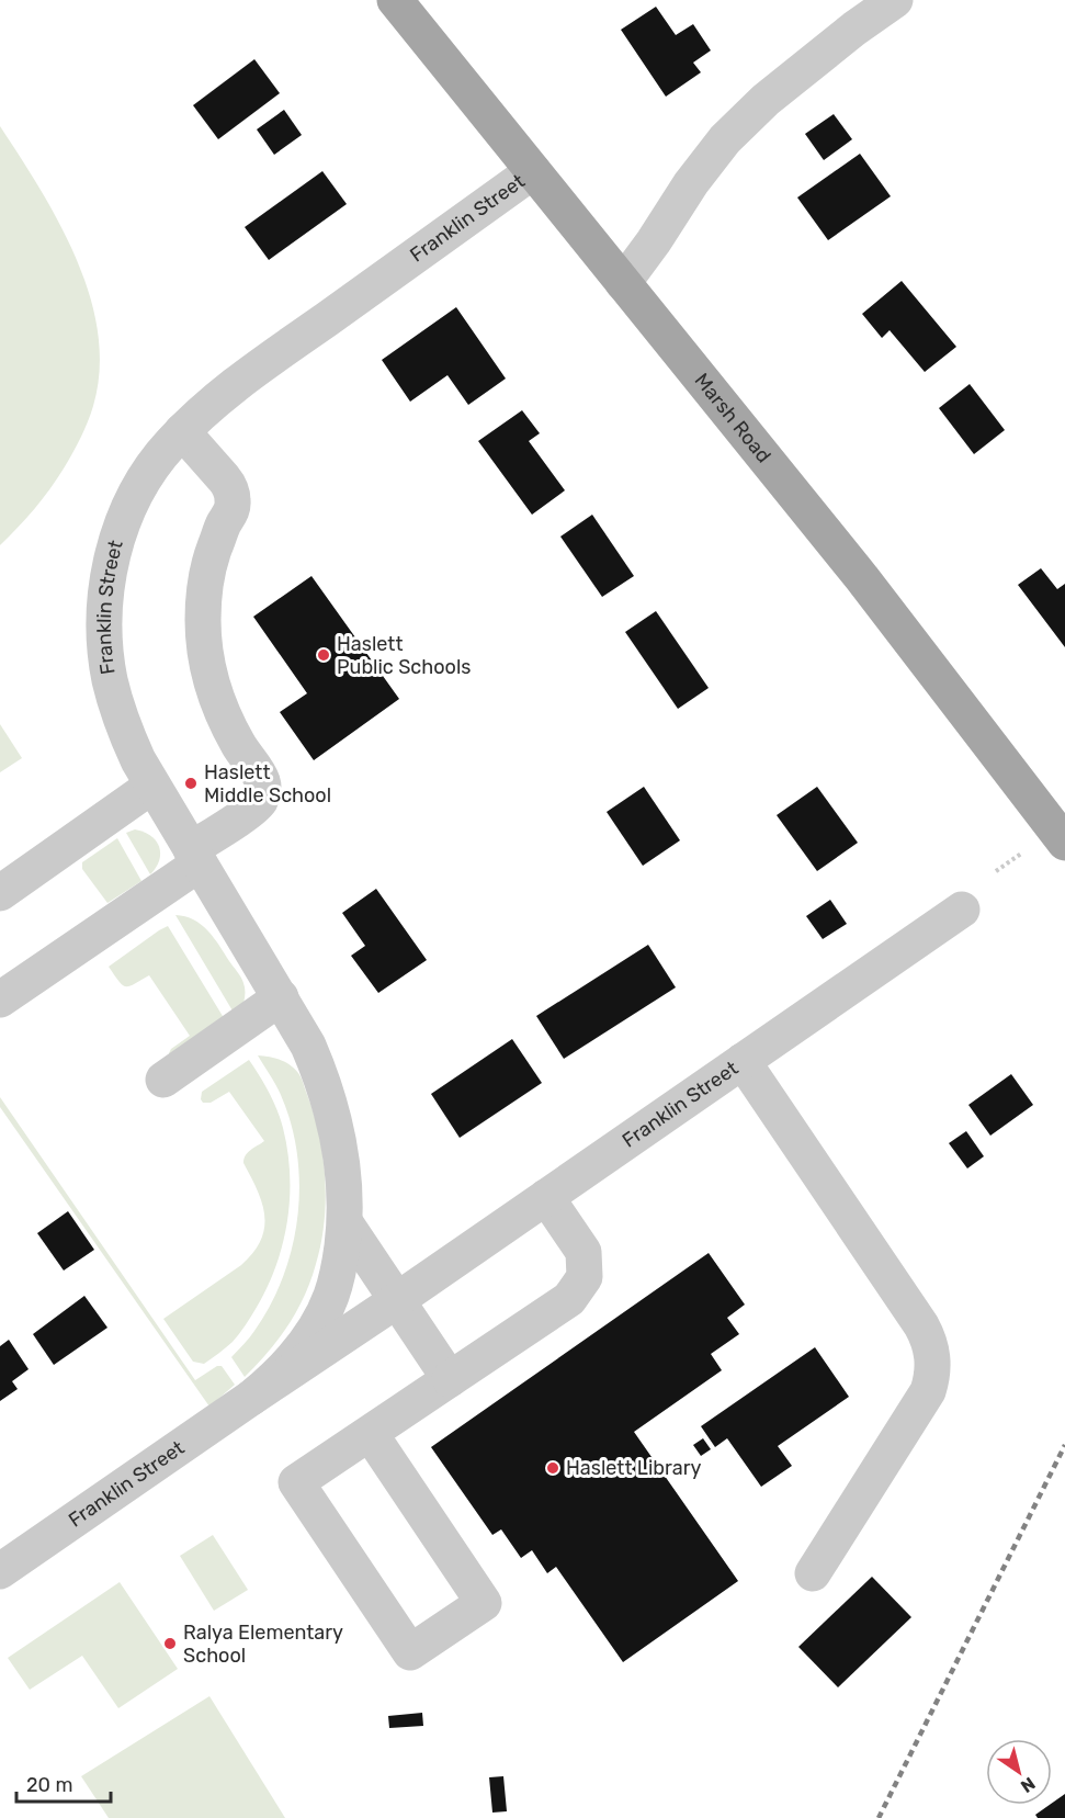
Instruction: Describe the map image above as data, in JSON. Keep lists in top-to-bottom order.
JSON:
{
  "streets": {
    "main road": ["Marsh Road"],
    "street": ["Franklin Street"]
  },
  "crossings": [
    ["Franklin Street", "Marsh Road"]
  ],
  "places": [
    "Haslett Public Schools",
    "Haslett Middle School",
    "Haslett Library",
    "Ralya Elementary School"
  ],
  "scale_bar": "20 m",
  "north": "bottom right"
}
